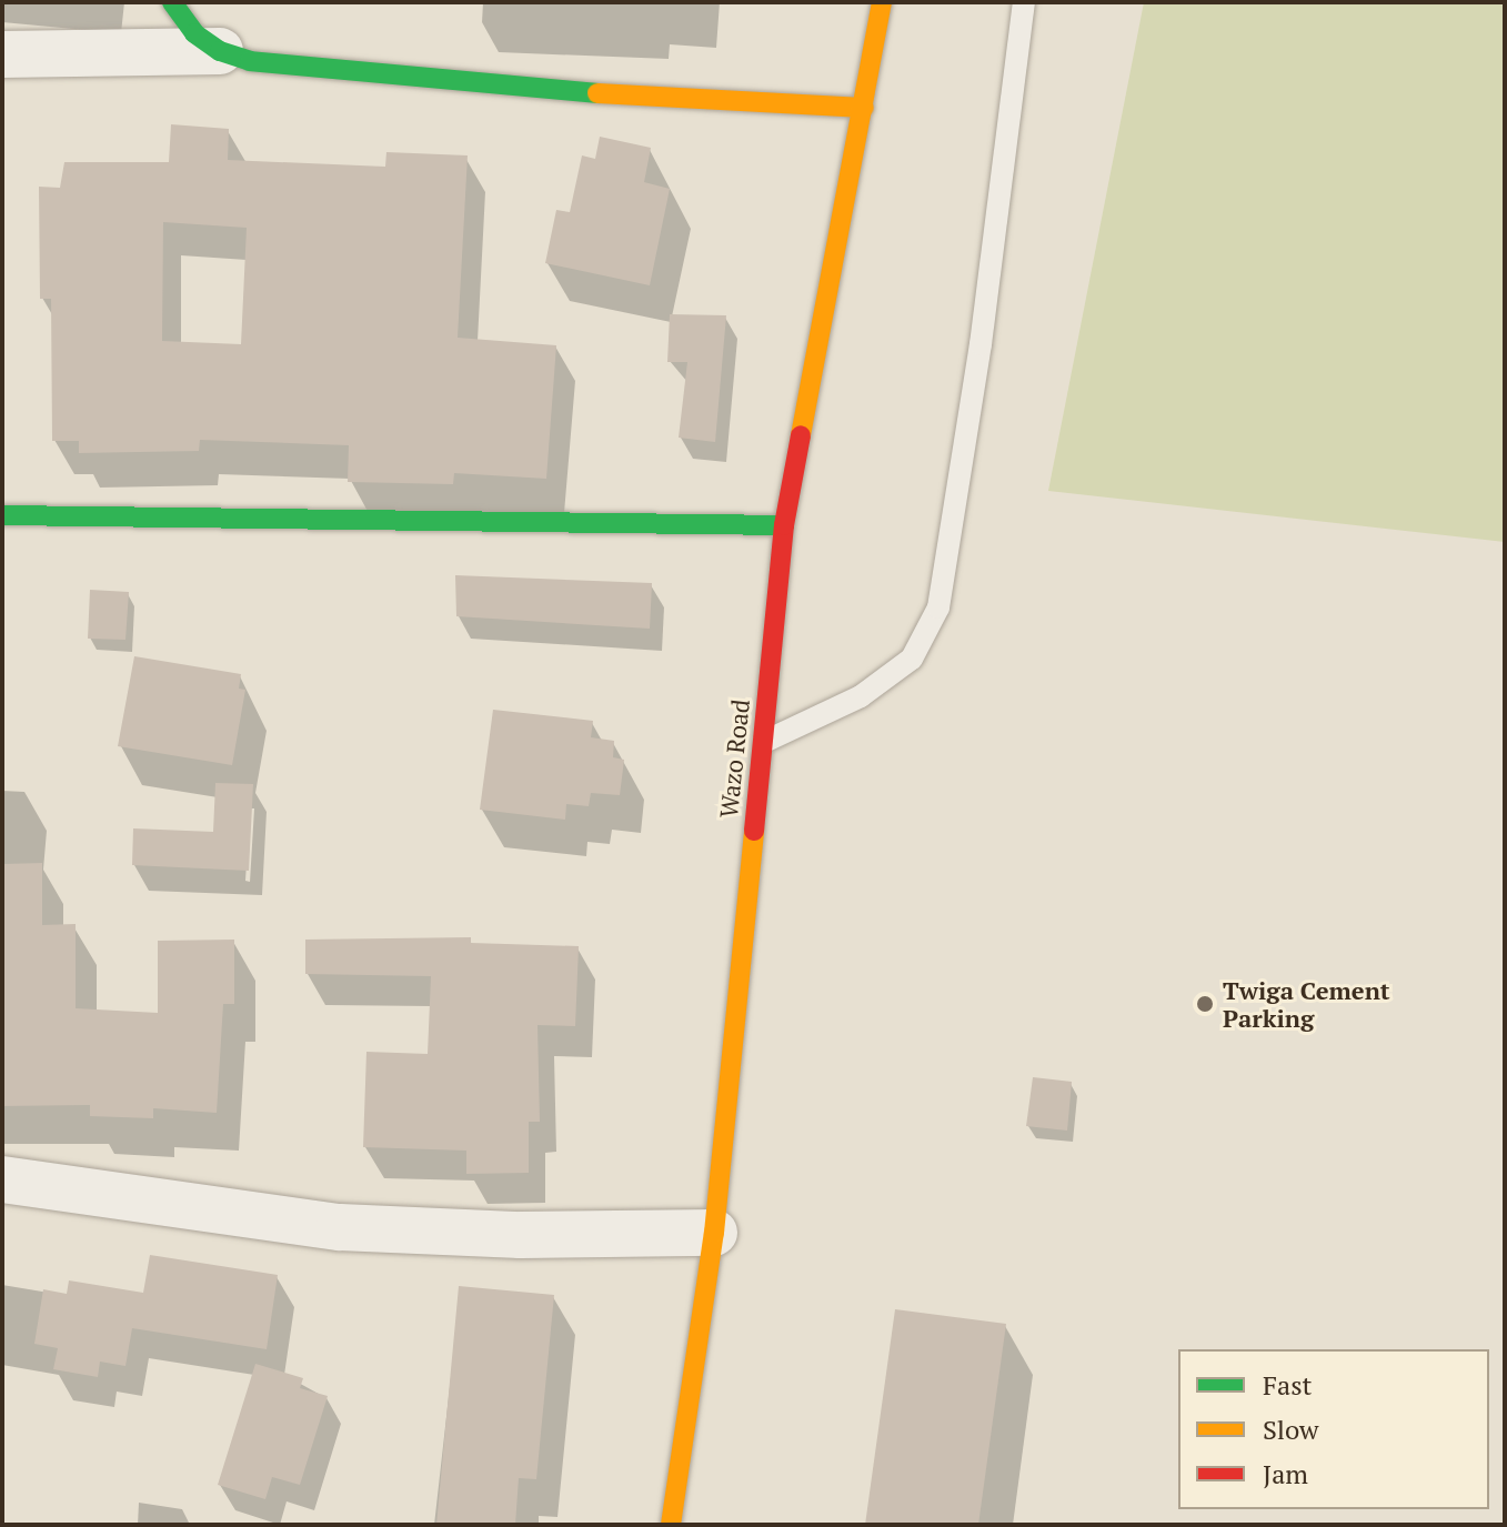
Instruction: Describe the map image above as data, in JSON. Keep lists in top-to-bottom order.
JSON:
{
  "streets": {
    "main road": ["Wazo Road"]
  },
  "places": ["Twiga Cement Parking"],
  "legend": ["Fast", "Slow", "Jam"]
}
